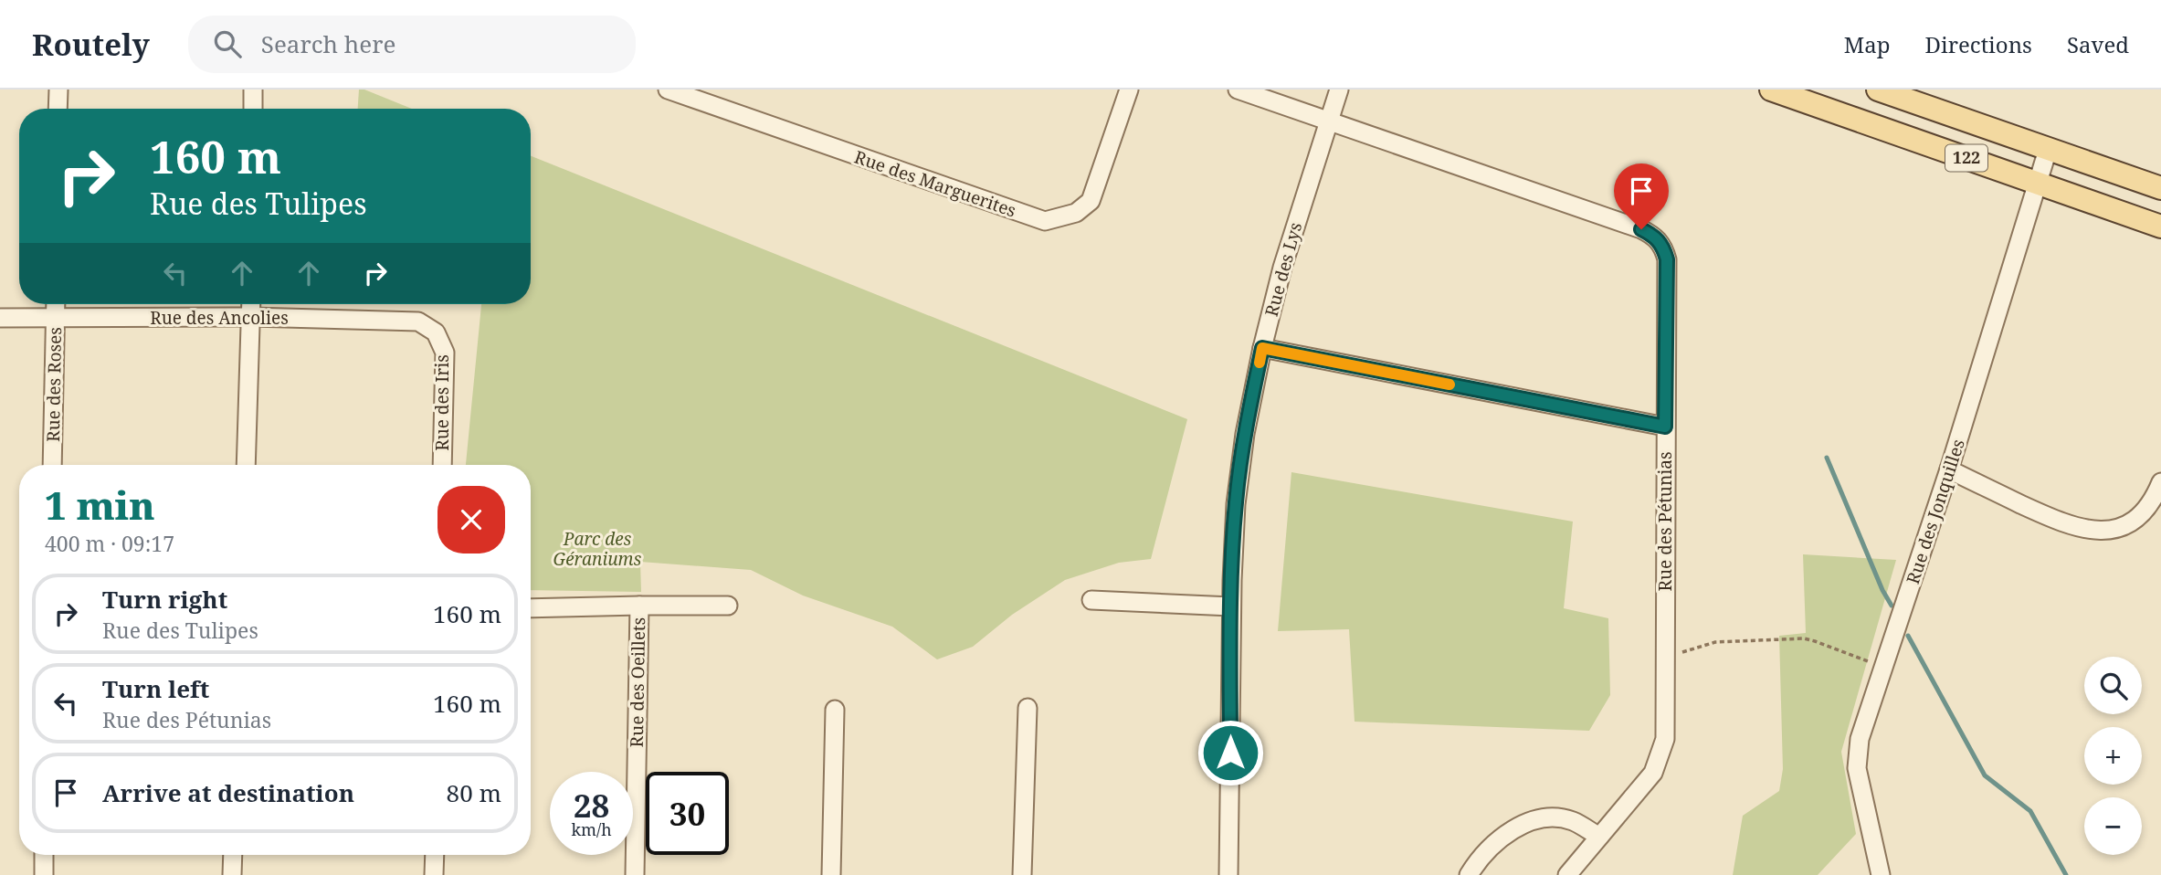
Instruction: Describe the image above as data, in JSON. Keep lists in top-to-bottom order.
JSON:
{
  "streets": {
    "main road": ["122"],
    "street": [
      "Rue des Marguerites",
      "Rue des Lys",
      "Rue des Ancolies",
      "Rue des Roses",
      "Rue des Iris",
      "Rue des Jonquilles",
      "Rue des Pétunias",
      "Rue des Oeillets"
    ]
  },
  "crossings": [
    ["122", "Rue des Jonquilles"],
    ["Rue des Lys", "Rue des Pétunias"],
    ["Rue des Ancolies", "Rue des Roses"],
    ["Rue des Ancolies", "Rue des Iris"]
  ],
  "parks": ["Parc des Géraniums"],
  "page": {
    "header": "Routely",
    "search": "Search here",
    "nav": ["Map", "Directions", "Saved"],
    "turn": ["160 m", "Rue des Tulipes"],
    "heading": ["1 min", "400 m · 09:17"],
    "list": [
      {
        "name": "Turn right",
        "note": "Rue des Tulipes",
        "value": "160 m"
      },
      {
        "name": "Turn left",
        "note": "Rue des Pétunias",
        "value": "160 m"
      },
      {
        "name": "Arrive at destination",
        "value": "80 m"
      }
    ],
    "map_buttons": ["+", "−"],
    "speed": "28 km/h",
    "limit": "30"
  }
}
